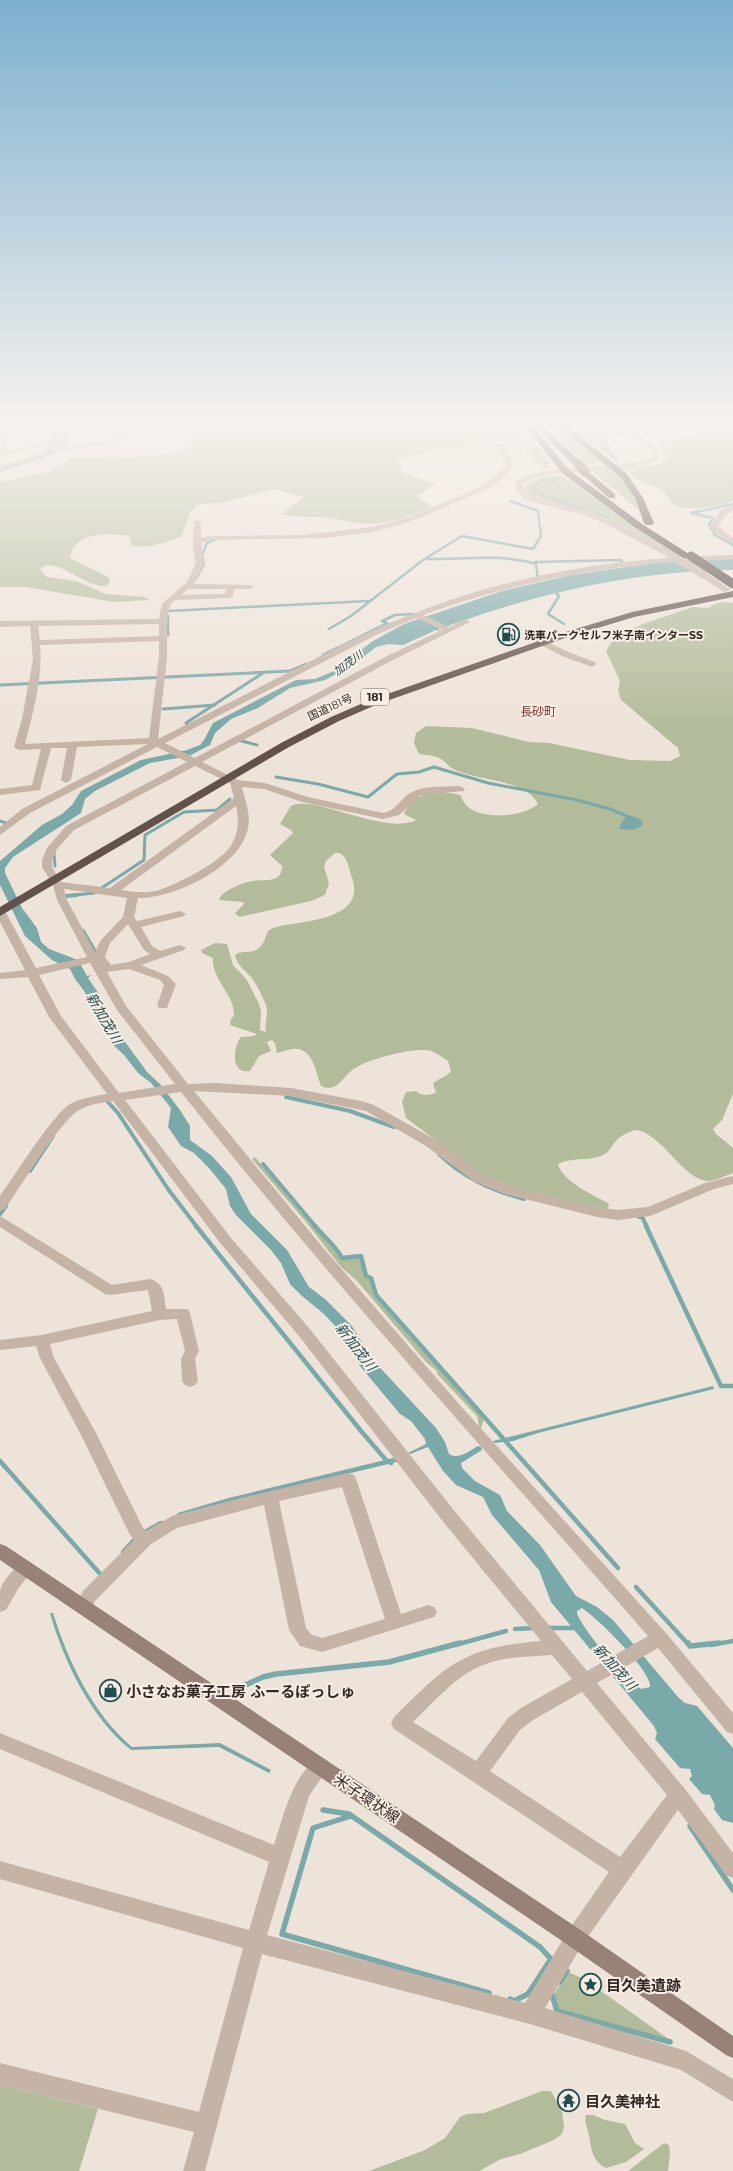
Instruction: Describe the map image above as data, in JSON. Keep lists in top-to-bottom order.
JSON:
{
  "streets": {
    "highway": ["181", "国道181号"],
    "main road": ["米子環状線"]
  },
  "districts": ["長砂町"],
  "water": ["加茂川", "新加茂川"],
  "places": {
    "fuel station": ["洗車パークセルフ米子南インターSS"],
    "shop": ["小さなお菓子工房 ふーるぽっしゅ"],
    "place": ["目久美遺跡"],
    "temple": ["目久美神社"]
  }
}
